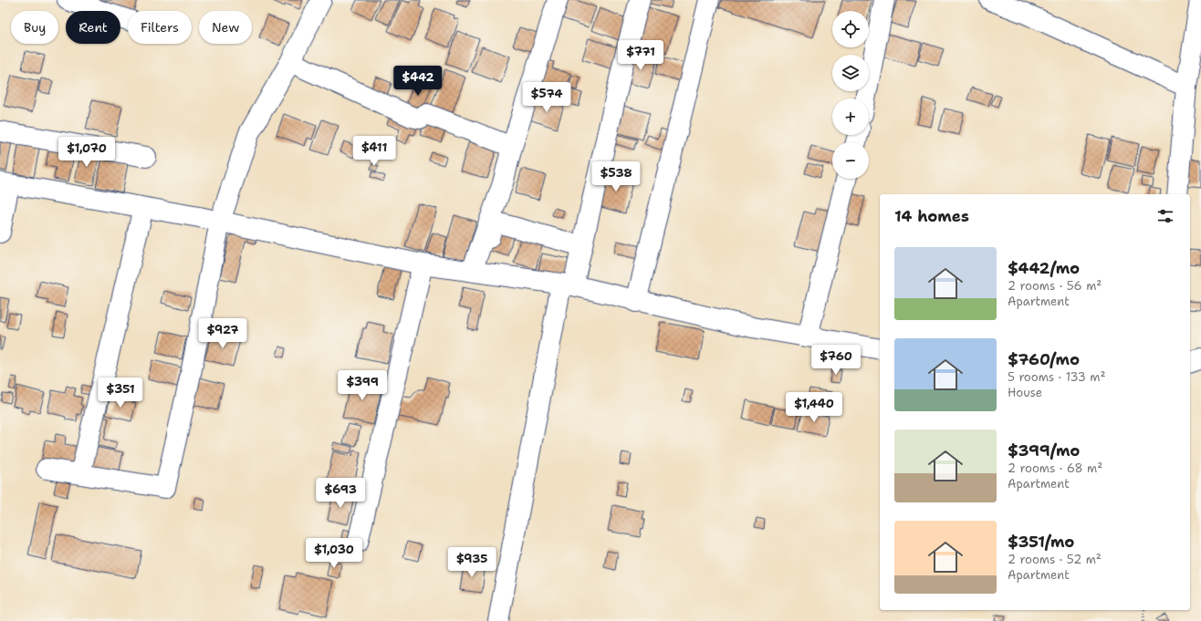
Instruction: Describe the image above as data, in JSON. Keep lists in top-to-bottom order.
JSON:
{
  "page": {
    "map_buttons": ["+", "−"],
    "chip": [
      "Buy",
      "Rent",
      "Filters",
      "New"
    ],
    "price": [
      "$771",
      "$442",
      "$574",
      "$411",
      "$1,070",
      "$538",
      "$927",
      "$760",
      "$399",
      "$351",
      "$1,440",
      "$693",
      "$1,030",
      "$935"
    ],
    "heading": "14 homes",
    "list": [
      {
        "name": "$442/mo",
        "note": "2 rooms · 56 m² · Apartment"
      },
      {
        "name": "$760/mo",
        "note": "5 rooms · 133 m² · House"
      },
      {
        "name": "$399/mo",
        "note": "2 rooms · 68 m² · Apartment"
      },
      {
        "name": "$351/mo",
        "note": "2 rooms · 52 m² · Apartment"
      }
    ]
  }
}
